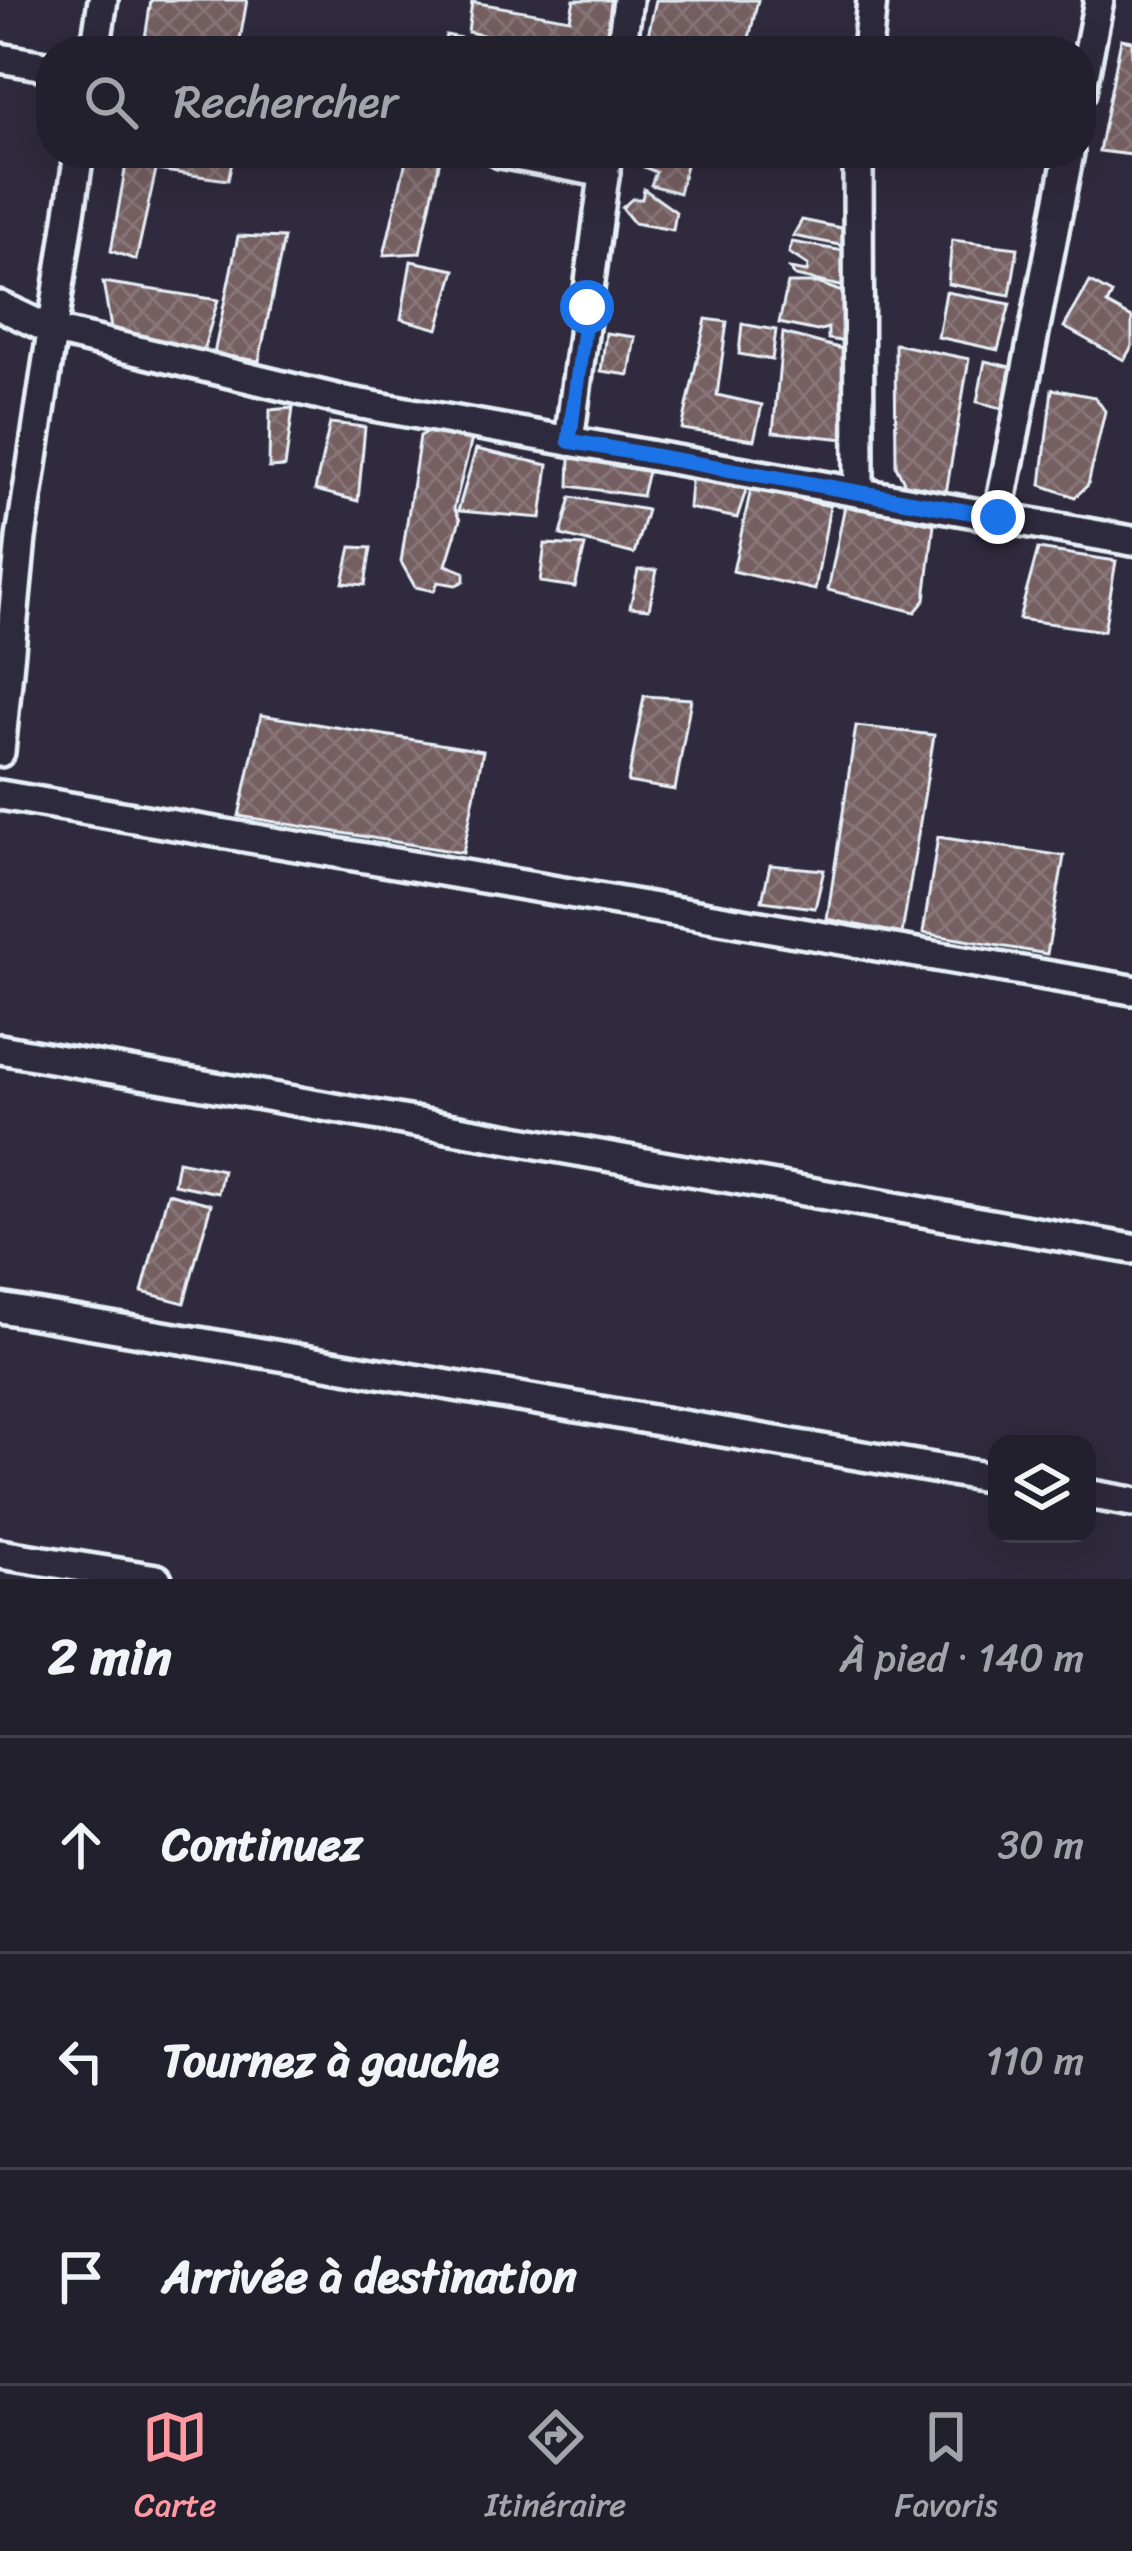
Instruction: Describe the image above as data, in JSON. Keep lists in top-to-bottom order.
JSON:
{
  "page": {
    "search": "Rechercher",
    "heading": ["2 min", "À pied · 140 m"],
    "list": [
      ["Continuez", "30 m"],
      ["Tournez à gauche", "110 m"],
      "Arrivée à destination"
    ],
    "nav": ["Carte", "Itinéraire", "Favoris"]
  }
}
